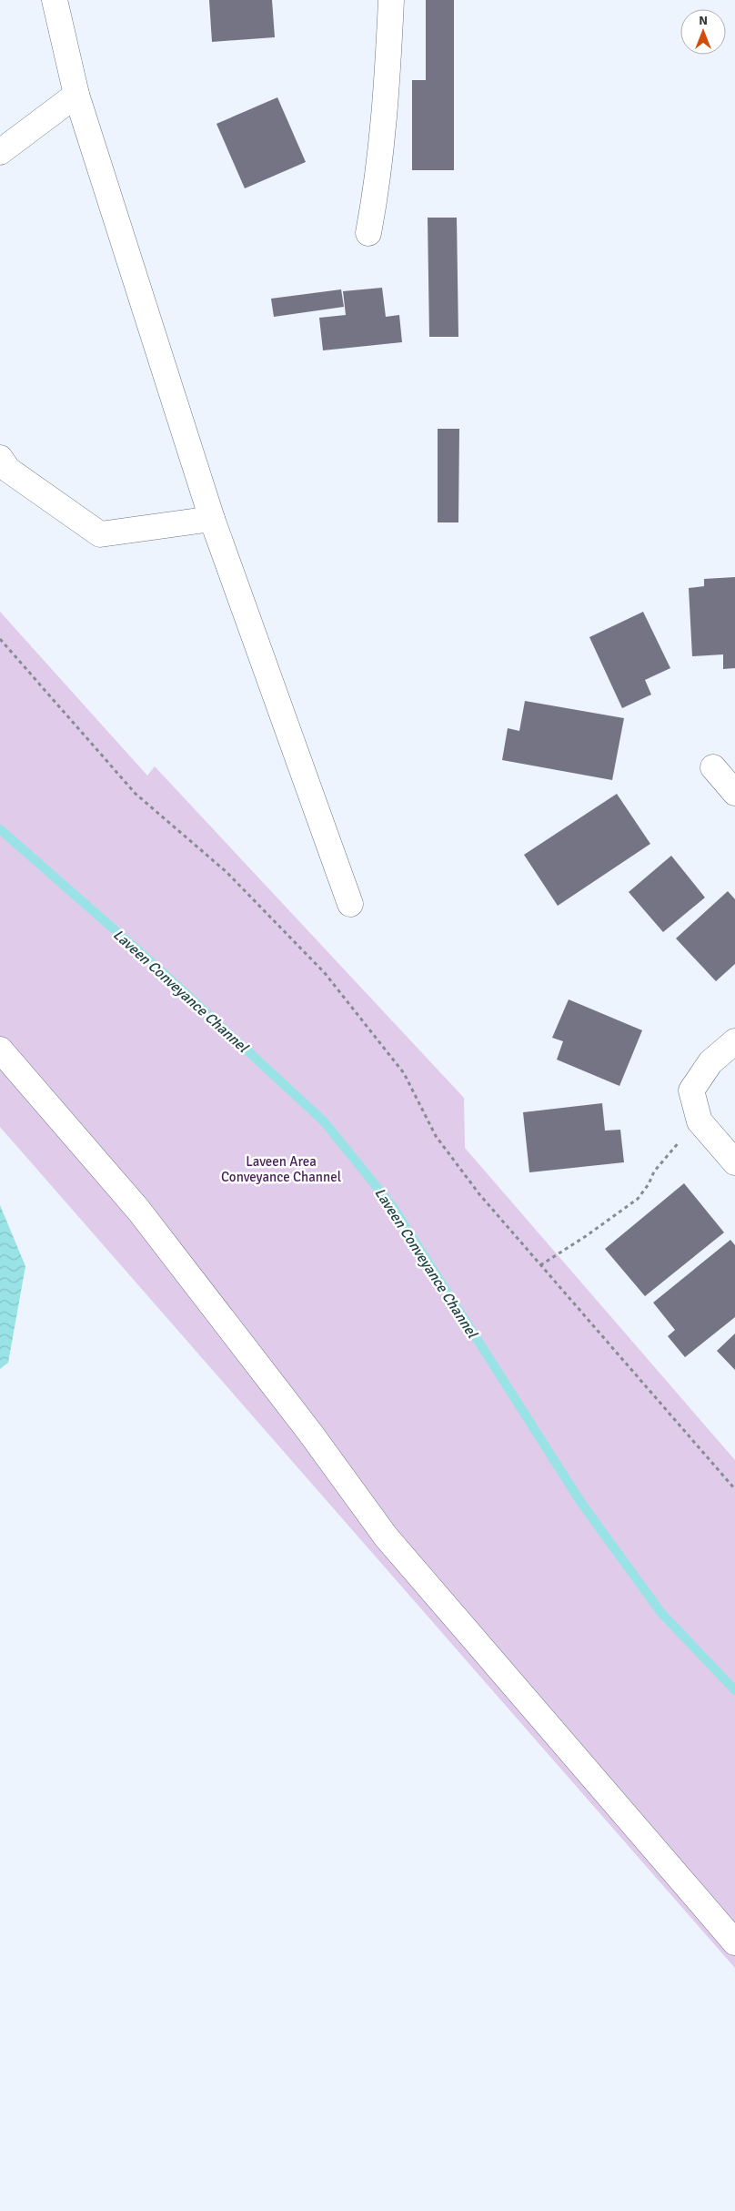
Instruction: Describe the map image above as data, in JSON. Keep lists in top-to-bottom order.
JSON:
{
  "water": ["Laveen Conveyance Channel"],
  "parks": ["Laveen Area Conveyance Channel"],
  "north": "top"
}
